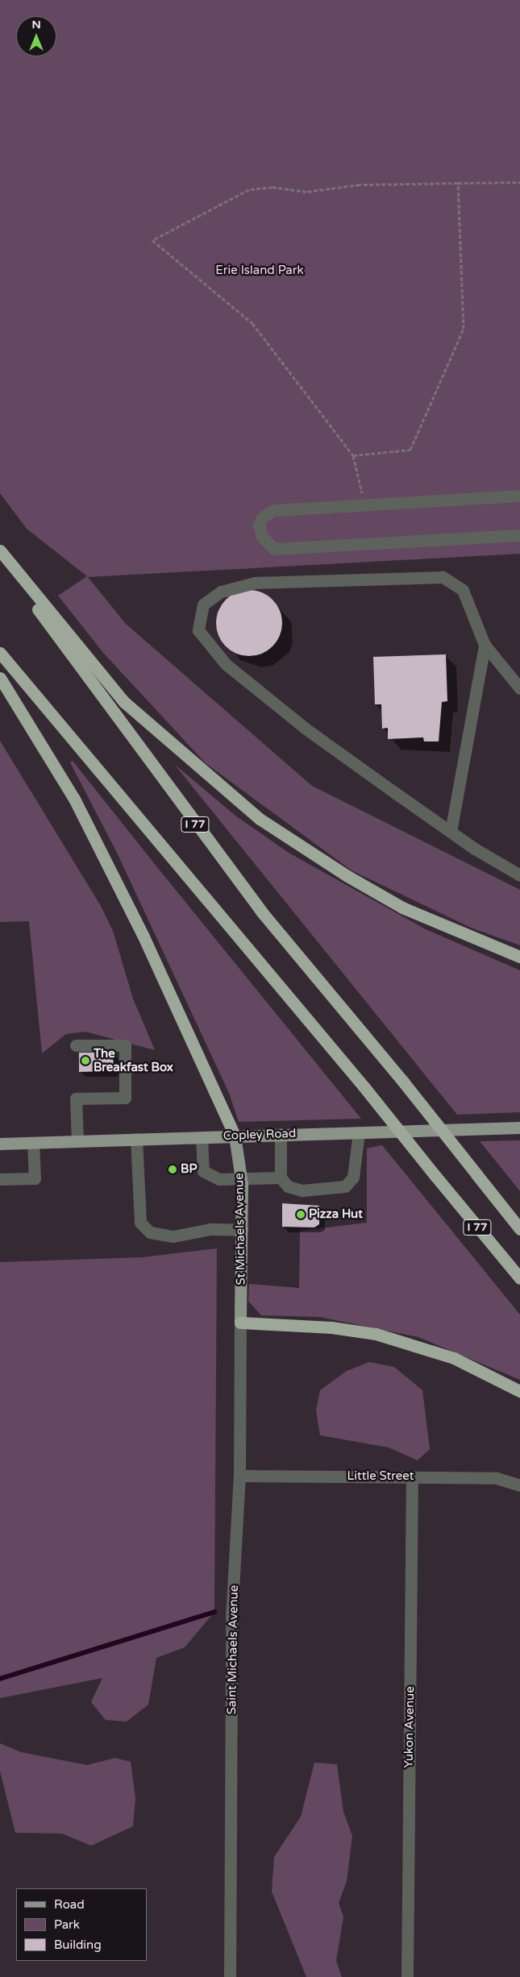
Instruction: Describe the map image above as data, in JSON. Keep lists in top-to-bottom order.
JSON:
{
  "streets": {
    "highway": ["I 77"],
    "main road": ["Copley Road", "St Michaels Avenue"],
    "street": ["Little Street", "Saint Michaels Avenue", "Yukon Avenue"]
  },
  "crossings": [
    ["Copley Road", "St Michaels Avenue"],
    ["St Michaels Avenue", "Saint Michaels Avenue"],
    ["Little Street", "Saint Michaels Avenue"],
    ["Little Street", "Yukon Avenue"]
  ],
  "parks": ["Erie Island Park"],
  "places": ["The Breakfast Box", "BP", "Pizza Hut"],
  "legend": ["Road", "Park", "Building"],
  "north": "top"
}
